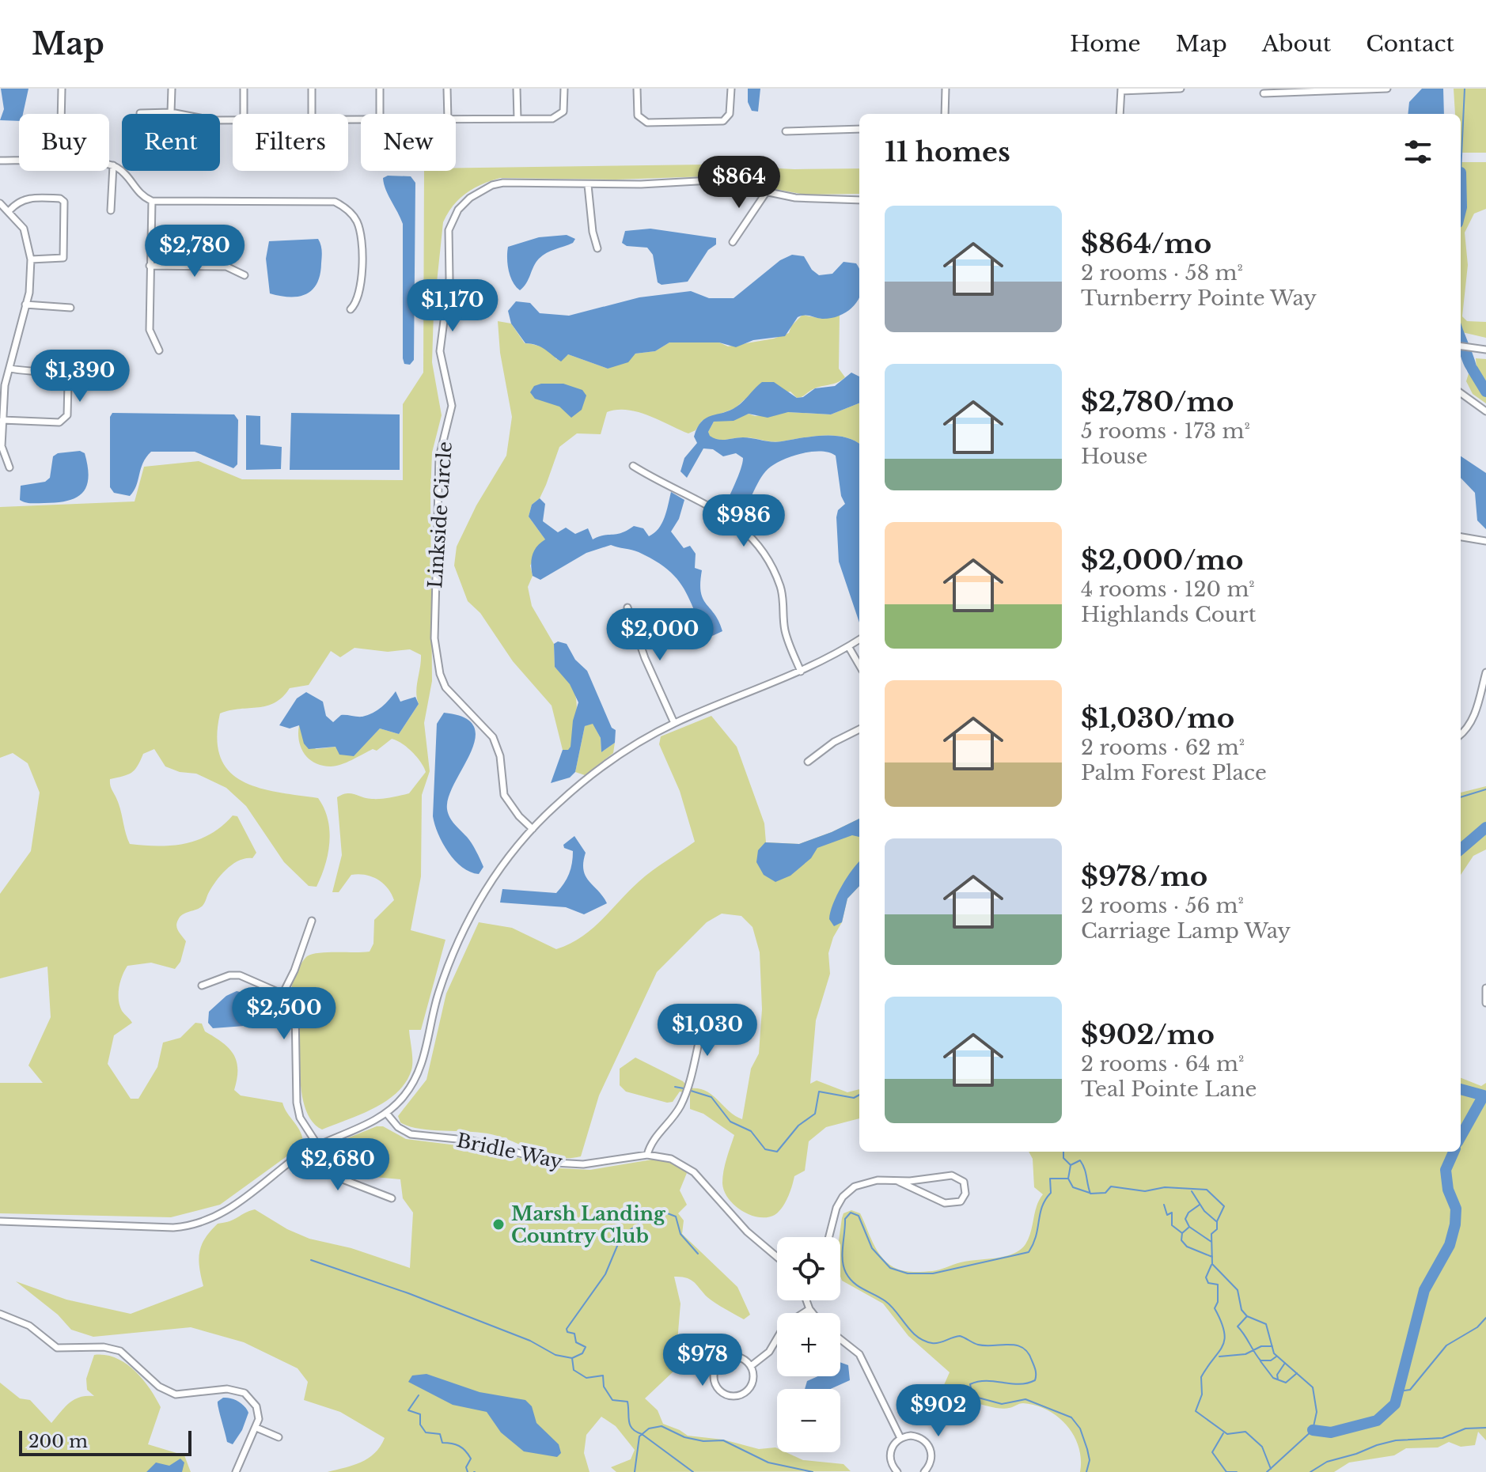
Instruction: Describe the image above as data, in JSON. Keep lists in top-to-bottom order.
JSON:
{
  "streets": {
    "street": ["Linkside Circle", "Bridle Way"]
  },
  "places": ["Marsh Landing Country Club"],
  "scale_bar": "200 m",
  "page": {
    "header": "Map",
    "nav": [
      "Home",
      "Map",
      "About",
      "Contact"
    ],
    "chip": [
      "Buy",
      "Rent",
      "Filters",
      "New"
    ],
    "heading": "11 homes",
    "price": [
      "$864",
      "$2,780",
      "$1,170",
      "$1,390",
      "$986",
      "$2,000",
      "$2,500",
      "$1,030",
      "$2,680",
      "$978",
      "$902"
    ],
    "list": [
      {
        "name": "$864/mo",
        "note": "2 rooms · 58 m² · Turnberry Pointe Way"
      },
      {
        "name": "$2,780/mo",
        "note": "5 rooms · 173 m² · House"
      },
      {
        "name": "$2,000/mo",
        "note": "4 rooms · 120 m² · Highlands Court"
      },
      {
        "name": "$1,030/mo",
        "note": "2 rooms · 62 m² · Palm Forest Place"
      },
      {
        "name": "$978/mo",
        "note": "2 rooms · 56 m² · Carriage Lamp Way"
      },
      {
        "name": "$902/mo",
        "note": "2 rooms · 64 m² · Teal Pointe Lane"
      }
    ],
    "map_buttons": ["+", "−"],
    "scale": "200 m"
  }
}
